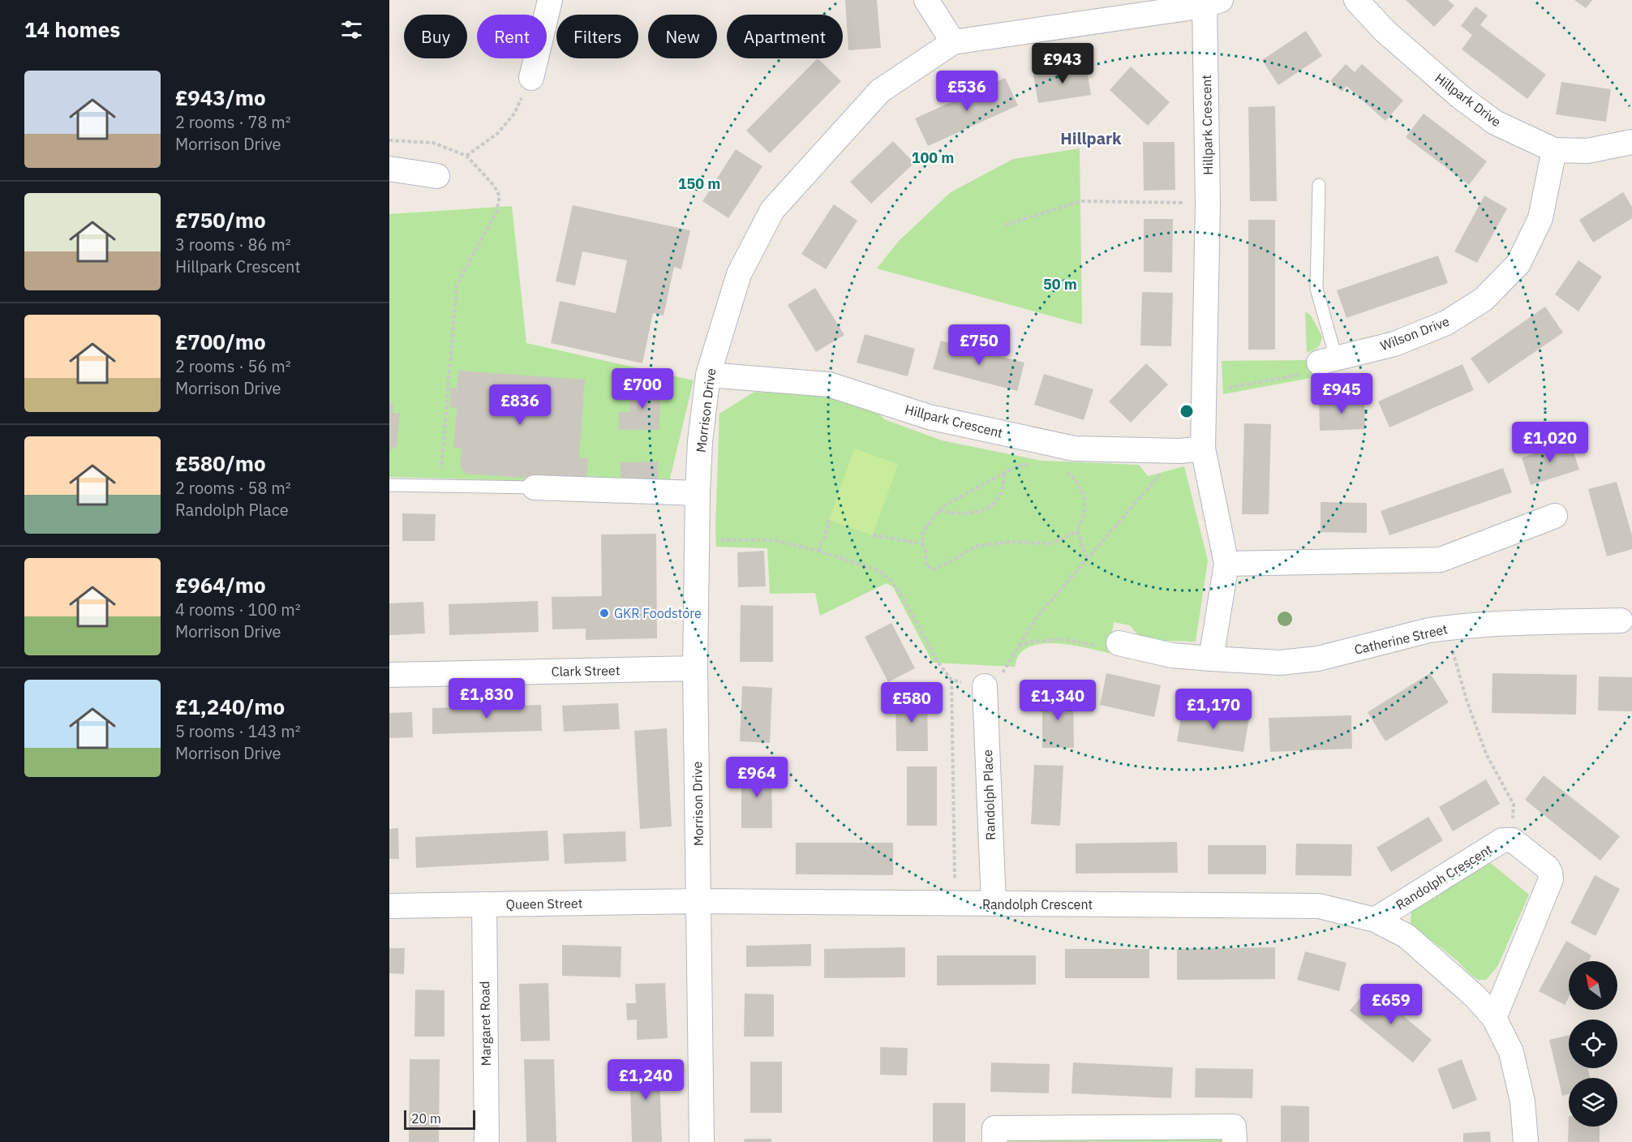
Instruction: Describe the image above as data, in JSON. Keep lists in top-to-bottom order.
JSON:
{
  "streets": {
    "street": [
      "Hillpark Drive",
      "Hillpark Crescent",
      "Wilson Drive",
      "Morrison Drive",
      "Catherine Street",
      "Clark Street",
      "Randolph Place",
      "Randolph Crescent",
      "Queen Street",
      "Margaret Road"
    ]
  },
  "crossings": [
    ["Hillpark Drive", "Wilson Drive"],
    ["Hillpark Crescent", "Morrison Drive"],
    ["Morrison Drive", "Clark Street"],
    ["Morrison Drive", "Randolph Crescent"],
    ["Morrison Drive", "Queen Street"],
    ["Randolph Place", "Randolph Crescent"],
    ["Randolph Crescent", "Queen Street"],
    ["Queen Street", "Margaret Road"]
  ],
  "districts": ["Hillpark"],
  "places": ["GKR Foodstore"],
  "scale_bar": "20 m",
  "north": "top left",
  "page": {
    "heading": "14 homes",
    "chip": [
      "Buy",
      "Rent",
      "Filters",
      "New",
      "Apartment"
    ],
    "price": [
      "£943",
      "£536",
      "£750",
      "£700",
      "£945",
      "£836",
      "£1,020",
      "£1,830",
      "£1,340",
      "£580",
      "£1,170",
      "£964",
      "£659",
      "£1,240"
    ],
    "list": [
      {
        "name": "£943/mo",
        "note": "2 rooms · 78 m² · Morrison Drive"
      },
      {
        "name": "£750/mo",
        "note": "3 rooms · 86 m² · Hillpark Crescent"
      },
      {
        "name": "£700/mo",
        "note": "2 rooms · 56 m² · Morrison Drive"
      },
      {
        "name": "£580/mo",
        "note": "2 rooms · 58 m² · Randolph Place"
      },
      {
        "name": "£964/mo",
        "note": "4 rooms · 100 m² · Morrison Drive"
      },
      {
        "name": "£1,240/mo",
        "note": "5 rooms · 143 m² · Morrison Drive"
      }
    ],
    "scale": "20 m"
  },
  "rings": ["100 m", "150 m", "50 m"]
}
